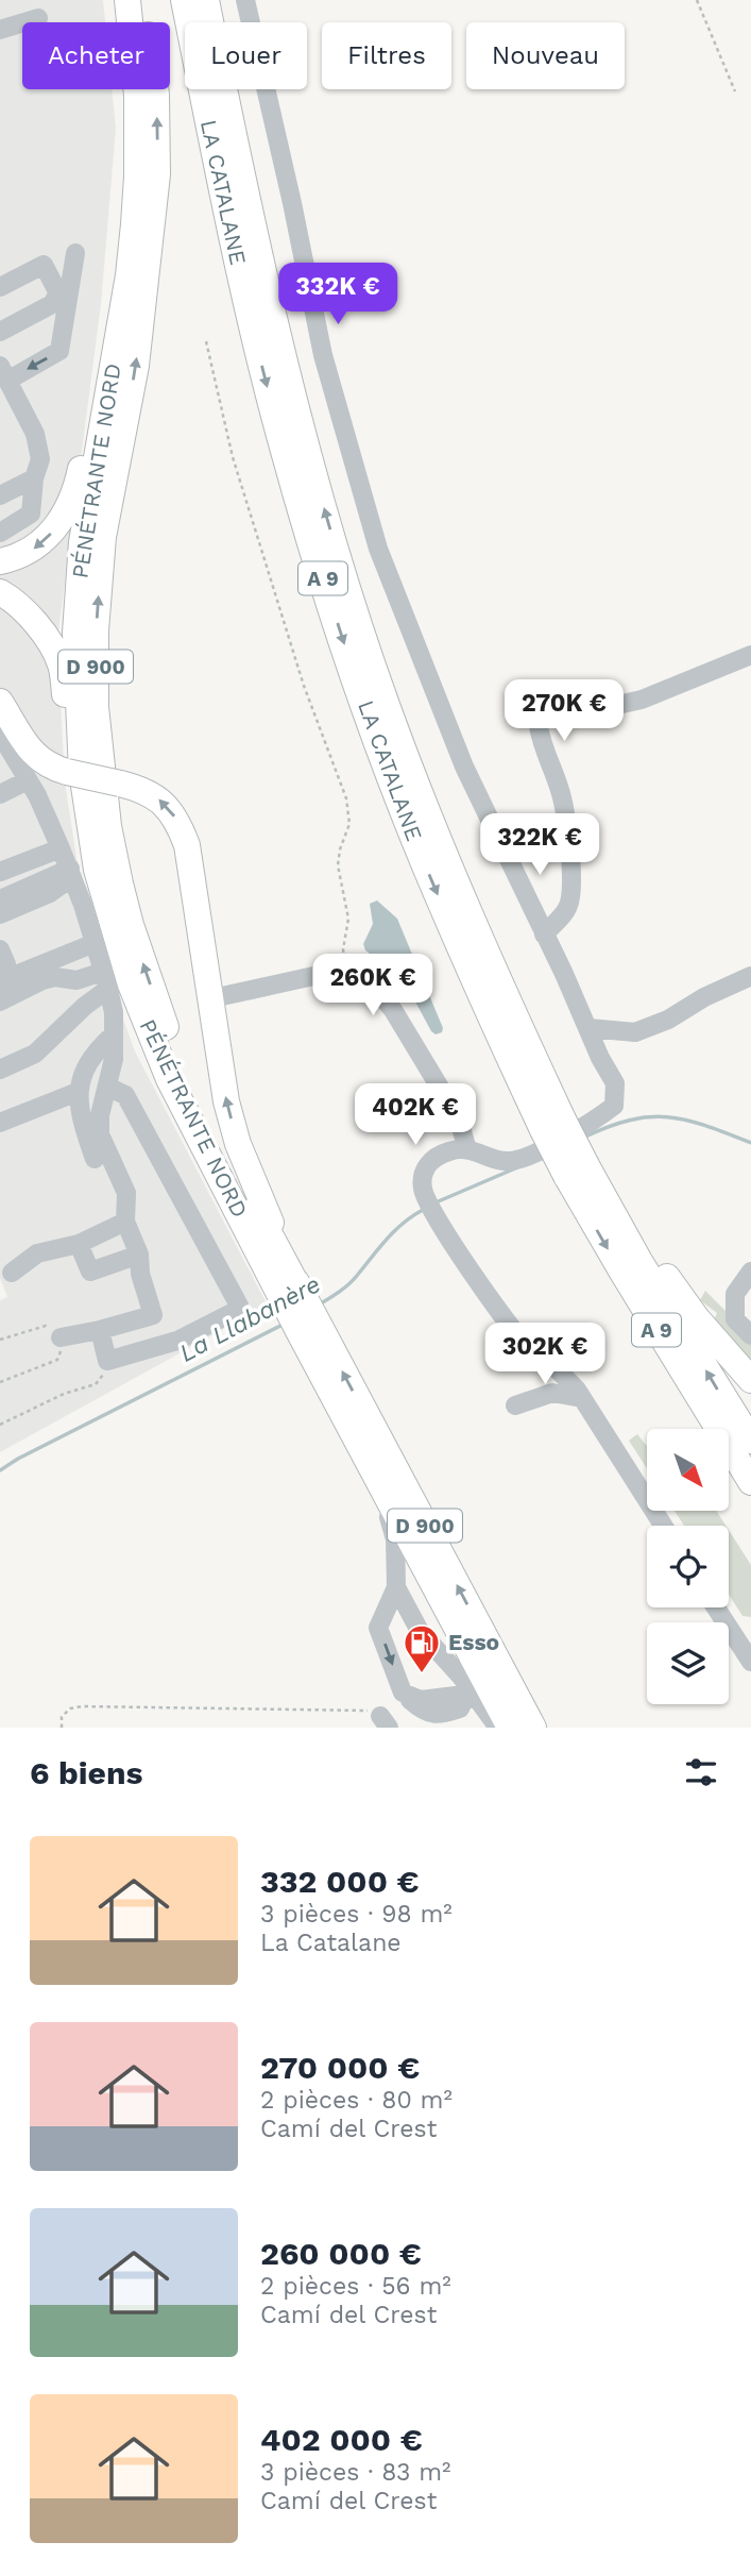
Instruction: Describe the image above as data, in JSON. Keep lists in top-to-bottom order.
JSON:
{
  "streets": {
    "highway": [
      "LA CATALANE",
      "PÉNÉTRANTE NORD",
      "A 9",
      "D 900"
    ]
  },
  "crossings": [
    ["PÉNÉTRANTE NORD", "D 900"]
  ],
  "water": ["La Llabanère"],
  "places": {
    "fuel station": ["Esso"]
  },
  "north": "bottom right",
  "page": {
    "chip": [
      "Acheter",
      "Louer",
      "Filtres",
      "Nouveau"
    ],
    "price": [
      "332K €",
      "270K €",
      "322K €",
      "260K €",
      "402K €",
      "302K €"
    ],
    "heading": "6 biens",
    "list": [
      {
        "name": "332 000 €",
        "note": "3 pièces · 98 m² · La Catalane"
      },
      {
        "name": "270 000 €",
        "note": "2 pièces · 80 m² · Camí del Crest"
      },
      {
        "name": "260 000 €",
        "note": "2 pièces · 56 m² · Camí del Crest"
      },
      {
        "name": "402 000 €",
        "note": "3 pièces · 83 m² · Camí del Crest"
      }
    ]
  }
}
